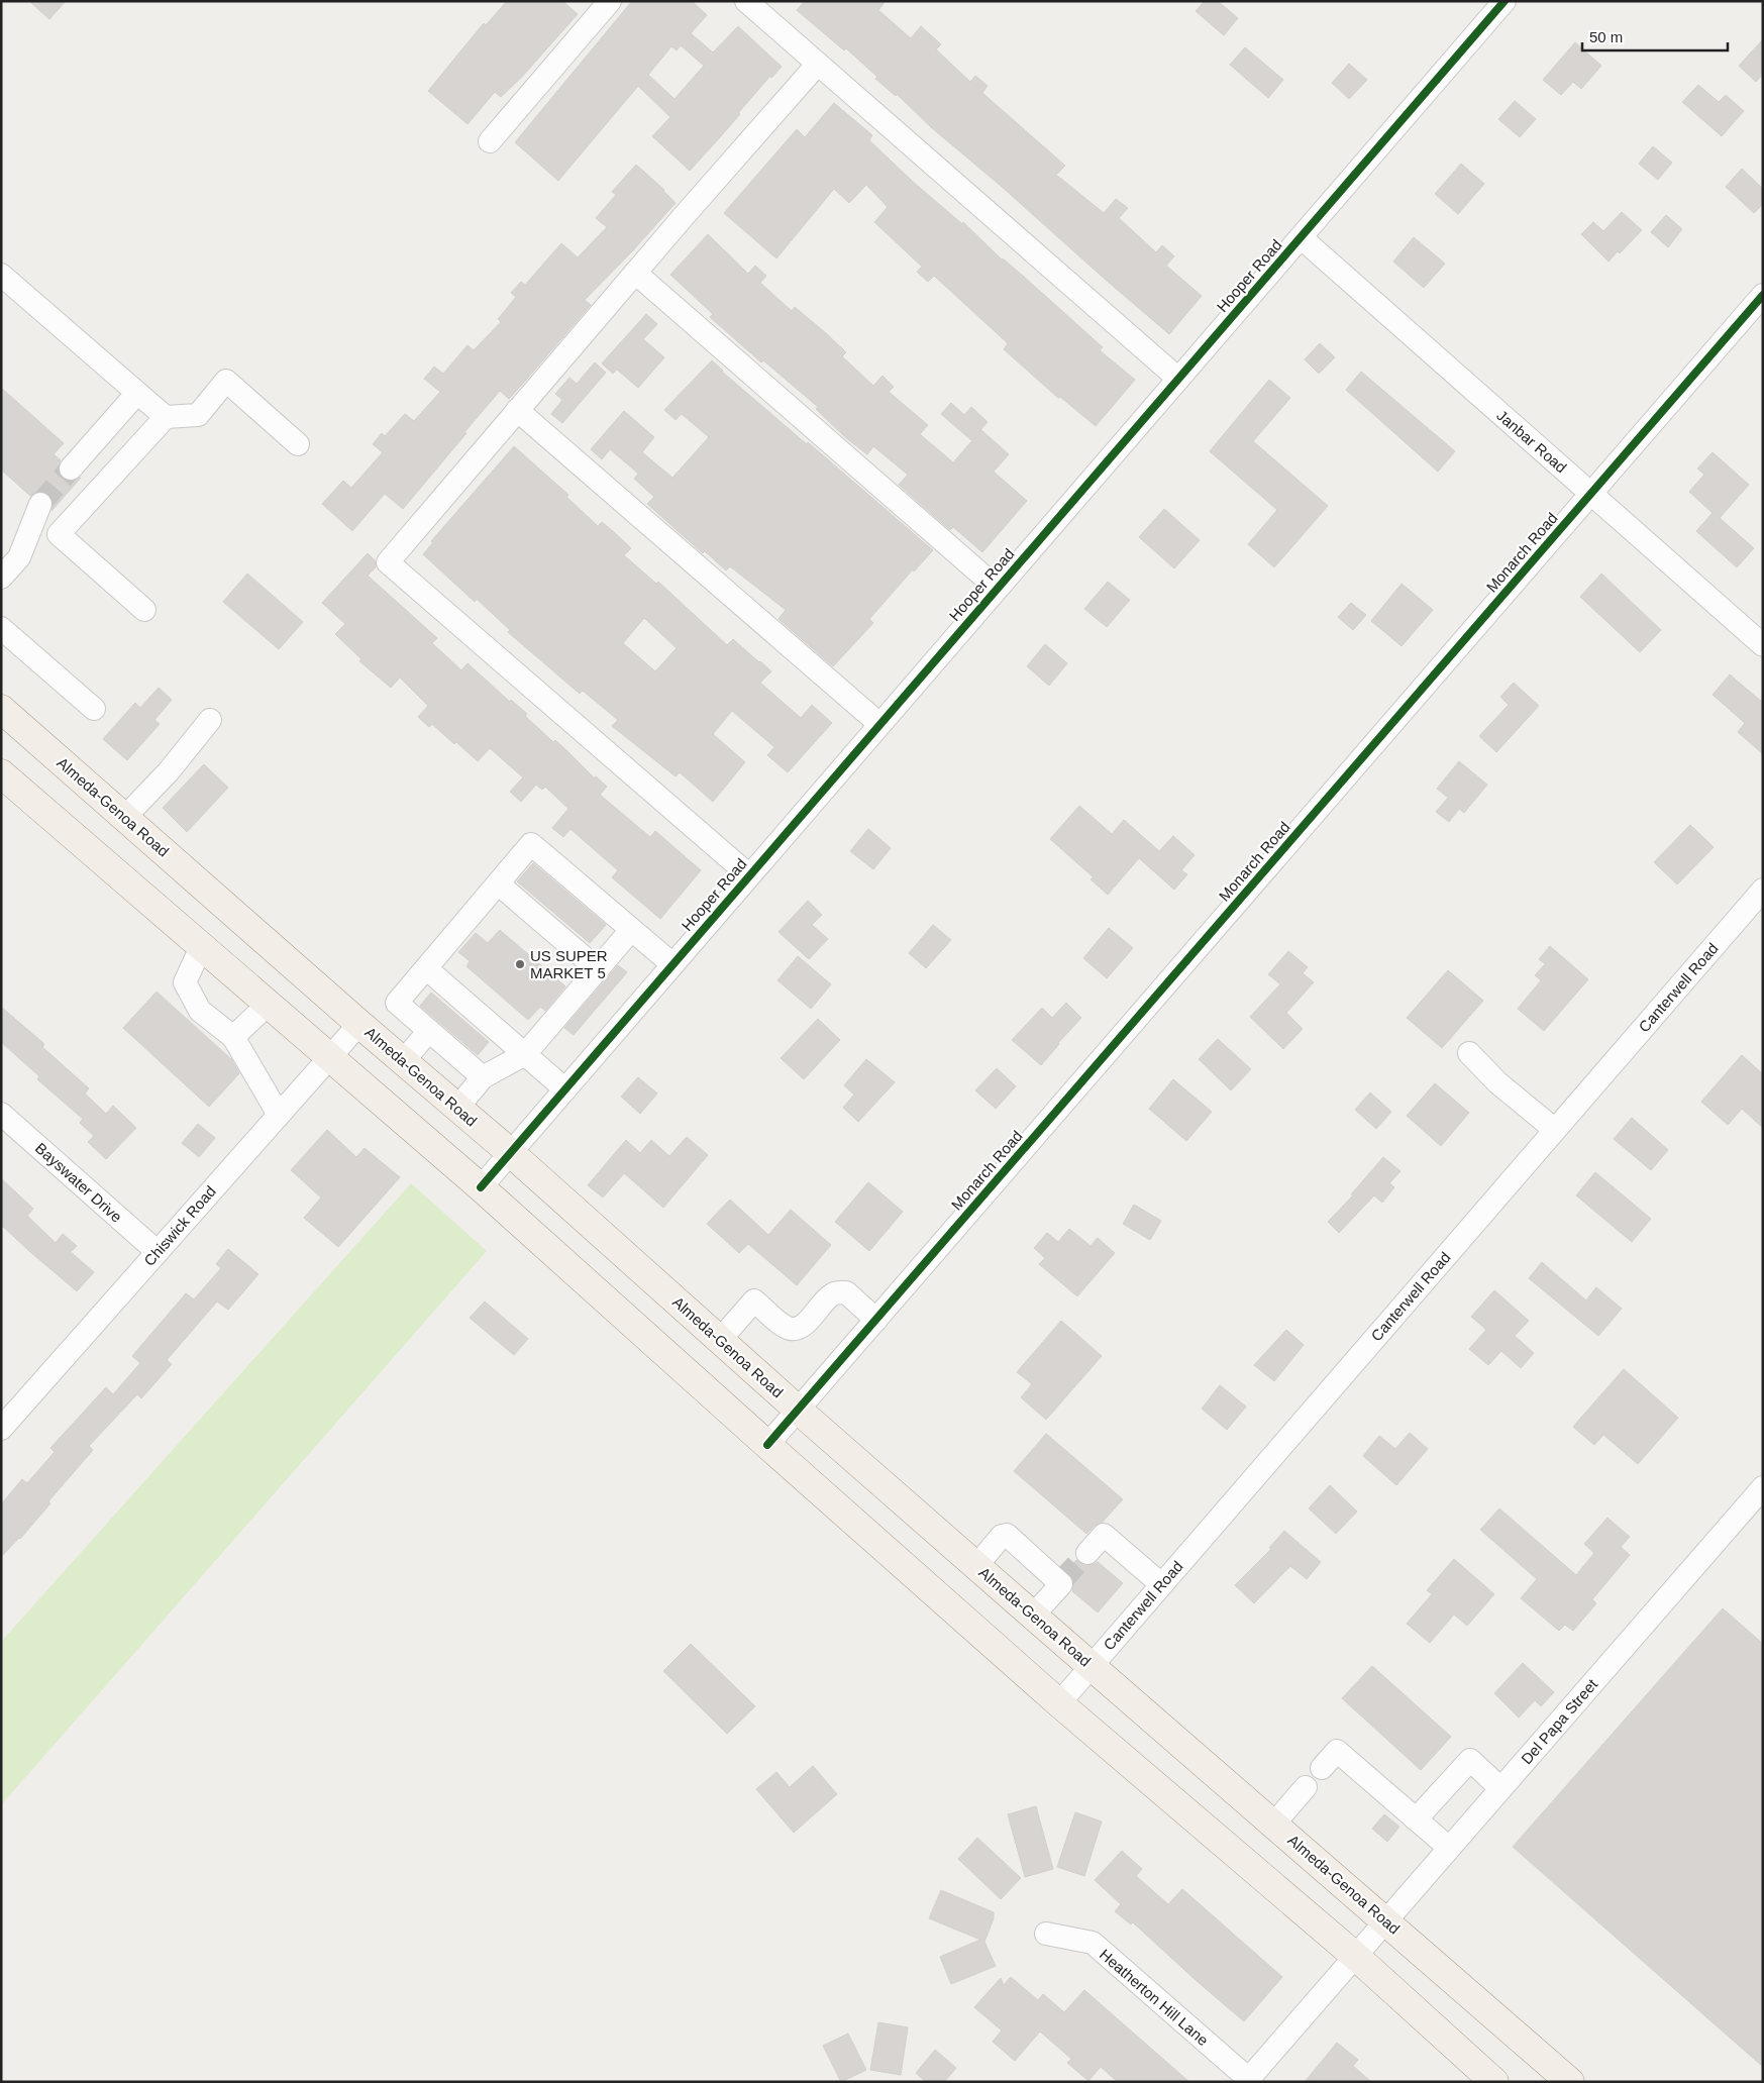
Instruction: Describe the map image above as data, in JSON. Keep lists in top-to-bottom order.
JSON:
{
  "streets": {
    "main road": ["Almeda-Genoa Road"],
    "street": [
      "Hooper Road",
      "Janbar Road",
      "Monarch Road",
      "Canterwell Road",
      "Bayswater Drive",
      "Chiswick Road",
      "Del Papa Street",
      "Heatherton Hill Lane"
    ]
  },
  "crossings": [
    ["Hooper Road", "Janbar Road"],
    ["Hooper Road", "Almeda-Genoa Road"],
    ["Janbar Road", "Monarch Road"],
    ["Monarch Road", "Almeda-Genoa Road"],
    ["Almeda-Genoa Road", "Canterwell Road"],
    ["Almeda-Genoa Road", "Chiswick Road"],
    ["Almeda-Genoa Road", "Del Papa Street"],
    ["Bayswater Drive", "Chiswick Road"],
    ["Del Papa Street", "Heatherton Hill Lane"]
  ],
  "places": ["US SUPER MARKET 5"],
  "scale_bar": "50 m"
}
